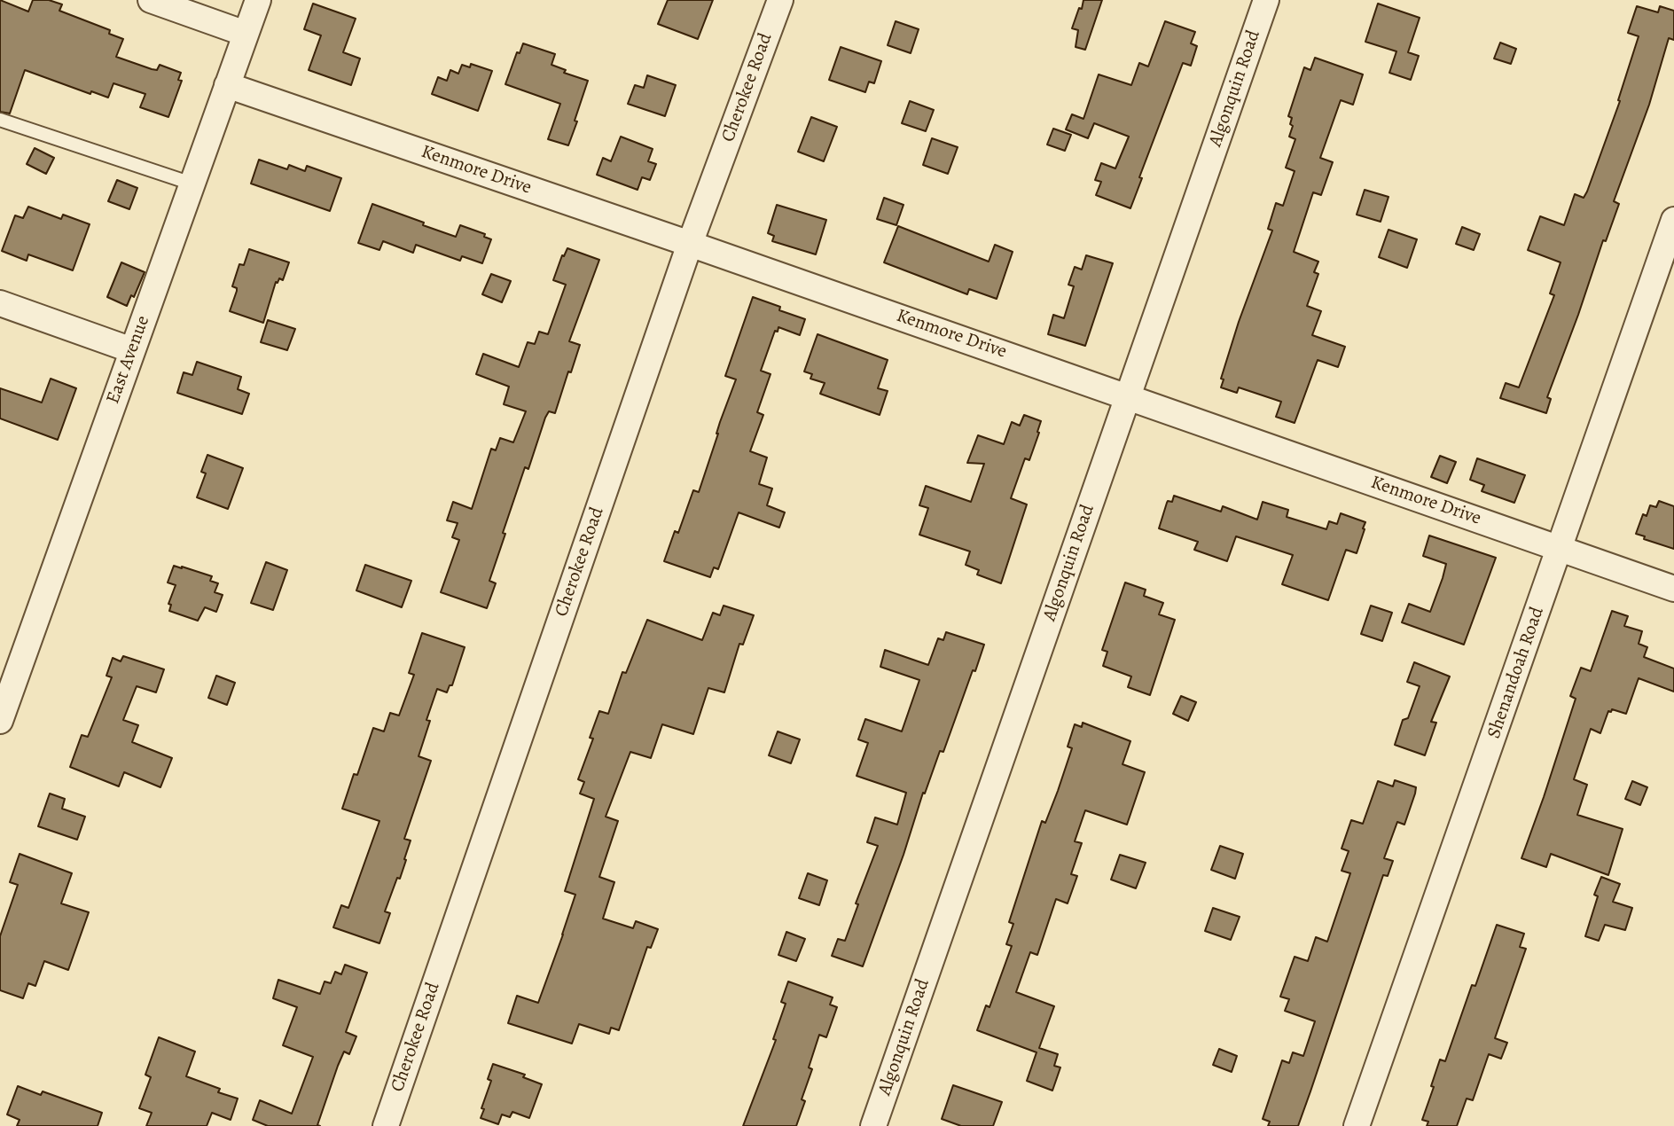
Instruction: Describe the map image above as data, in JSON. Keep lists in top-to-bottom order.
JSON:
{
  "streets": {
    "street": [
      "Cherokee Road",
      "Algonquin Road",
      "Kenmore Drive",
      "East Avenue",
      "Shenandoah Road"
    ]
  },
  "crossings": [
    ["Cherokee Road", "Kenmore Drive"],
    ["Algonquin Road", "Kenmore Drive"],
    ["Kenmore Drive", "East Avenue"],
    ["Kenmore Drive", "Shenandoah Road"]
  ]
}
